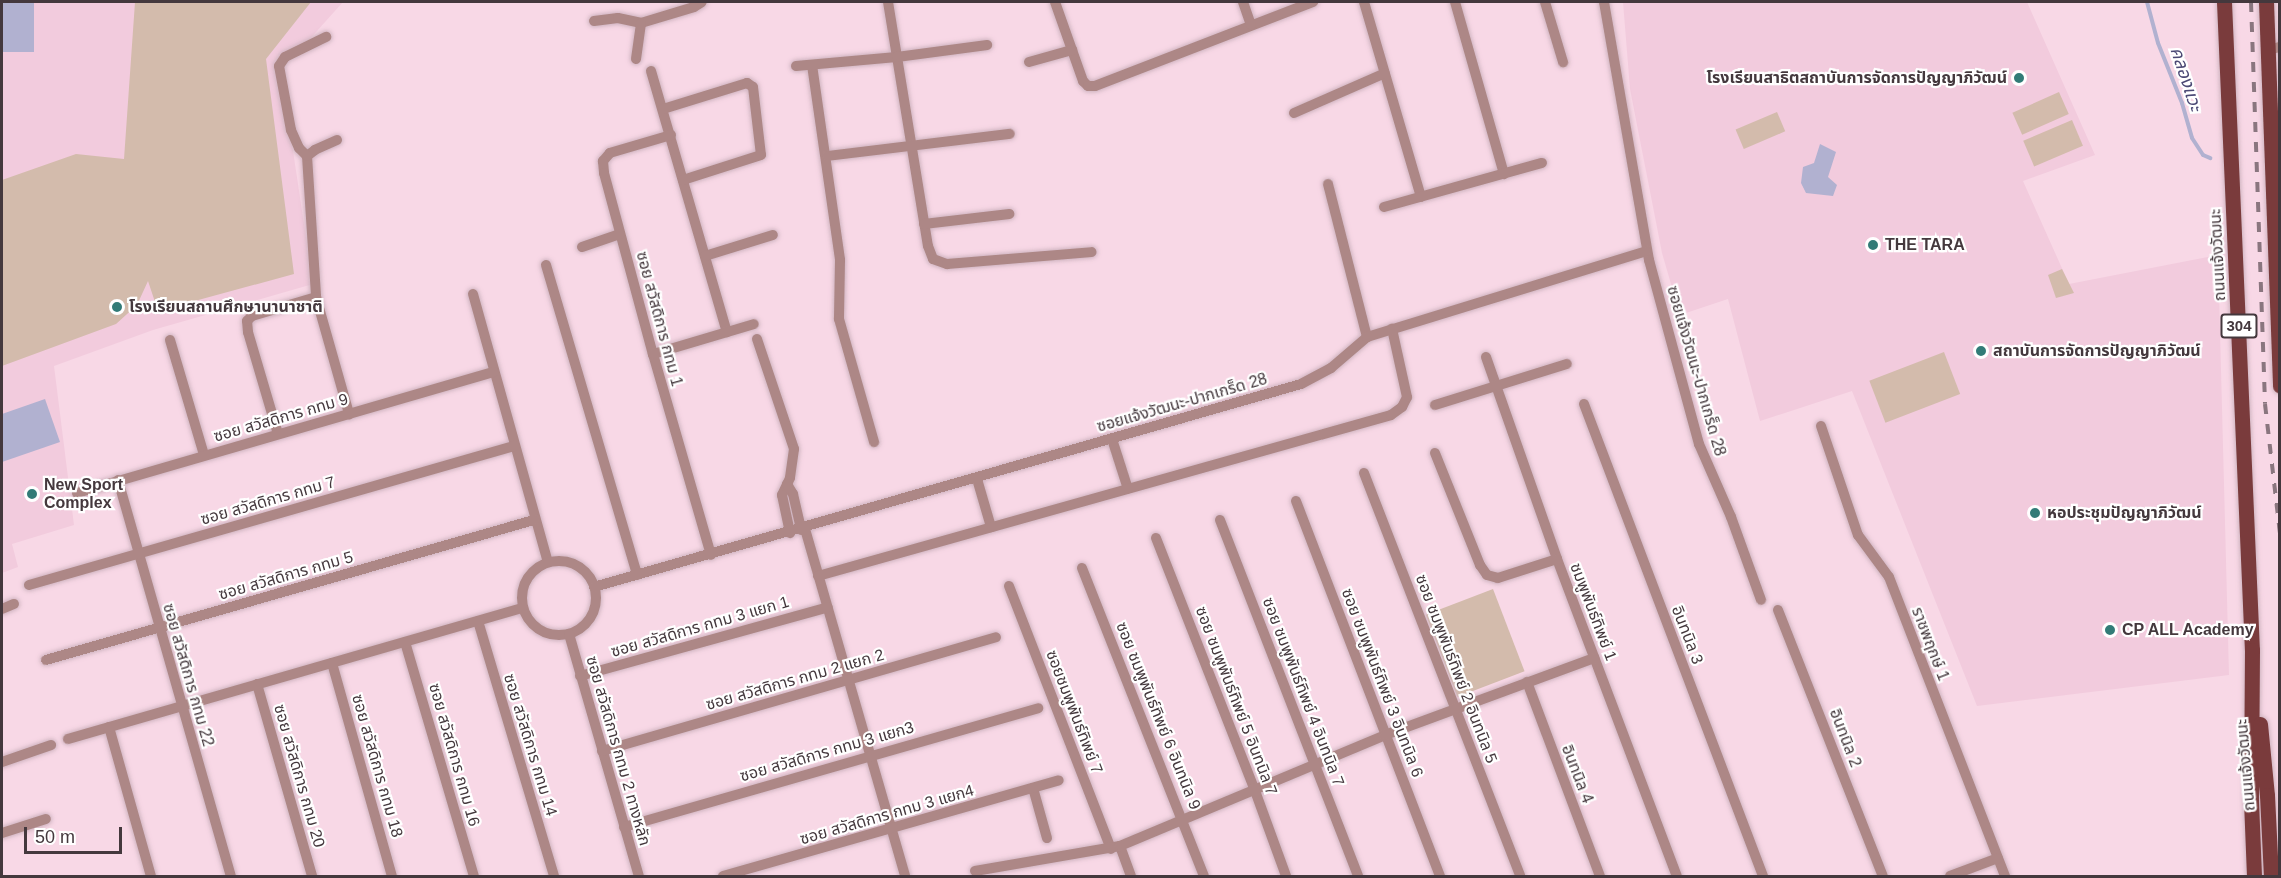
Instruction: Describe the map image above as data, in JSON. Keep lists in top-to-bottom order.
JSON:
{
  "streets": {
    "main road": ["ถนนแจ้งวัฒนะ", "304"],
    "street": [
      "ซอย สวัสดิการ กทม 1",
      "ซอยแจ้งวัฒนะ-ปากเกร็ด 28",
      "ซอย สวัสดิการ กทม 9",
      "ซอย สวัสดิการ กทม 7",
      "ซอย สวัสดิการ กทม 5",
      "ชมพูพันธ์ทิพย์ 1",
      "ซอย สวัสดิการ กทม 3 แยก 1",
      "อินทนิล 3",
      "ราชพฤกษ์ 1",
      "ซอย ชมพูพันธ์ทิพย์ 2 อินทนิล 5",
      "ซอย สวัสดิการ กทม 22",
      "ซอย สวัสดิการ กทม 2 แยก 2",
      "ซอย ชมพูพันธ์ทิพย์ 3 อินทนิล 6",
      "ซอย ชมพูพันธ์ทิพย์ 4 อินทนิล 7",
      "ซอย ชมพูพันธ์ทิพย์ 5 อินทนิล 7",
      "ซอยชมพูพันธ์ทิพย์ 7",
      "ซอย ชมพูพันธ์ทิพย์ 6 อินทนิล 9",
      "อินทนิล 2",
      "ซอย สวัสดิการ กทม 14",
      "ซอย สวัสดิการ กทม 2 ทางหลัก",
      "ซอย สวัสดิการ กทม 3 แยก3",
      "ซอย สวัสดิการ กทม 16",
      "ซอย สวัสดิการ กทม 18",
      "อินทนิล 4",
      "ซอย สวัสดิการ กทม 20",
      "ซอย สวัสดิการ กทม 3 แยก4"
    ]
  },
  "crossings": [
    ["ซอย สวัสดิการ กทม 1", "ซอยแจ้งวัฒนะ-ปากเกร็ด 28"],
    ["ซอยแจ้งวัฒนะ-ปากเกร็ด 28", "ซอย สวัสดิการ กทม 2 ทางหลัก"],
    ["ซอย สวัสดิการ กทม 9", "ซอย สวัสดิการ กทม 22"],
    ["ซอย สวัสดิการ กทม 7", "ซอย สวัสดิการ กทม 22"],
    ["ซอย สวัสดิการ กทม 5", "ซอย สวัสดิการ กทม 22"],
    ["ซอย สวัสดิการ กทม 3 แยก 1", "ซอย สวัสดิการ กทม 2 ทางหลัก"],
    ["ซอย สวัสดิการ กทม 2 แยก 2", "ซอย สวัสดิการ กทม 2 ทางหลัก"],
    ["ซอย สวัสดิการ กทม 2 ทางหลัก", "ซอย สวัสดิการ กทม 3 แยก3"]
  ],
  "water": ["คลองแวะ"],
  "places": [
    "โรงเรียนสาธิตสถาบันการจัดการปัญญาภิวัฒน์",
    "THE TARA",
    "โรงเรียนสถานศึกษานานาชาติ",
    "สถาบันการจัดการปัญญาภิวัฒน์",
    "New Sport Complex",
    "หอประชุมปัญญาภิวัฒน์",
    "CP ALL Academy"
  ],
  "scale_bar": "50 m"
}
